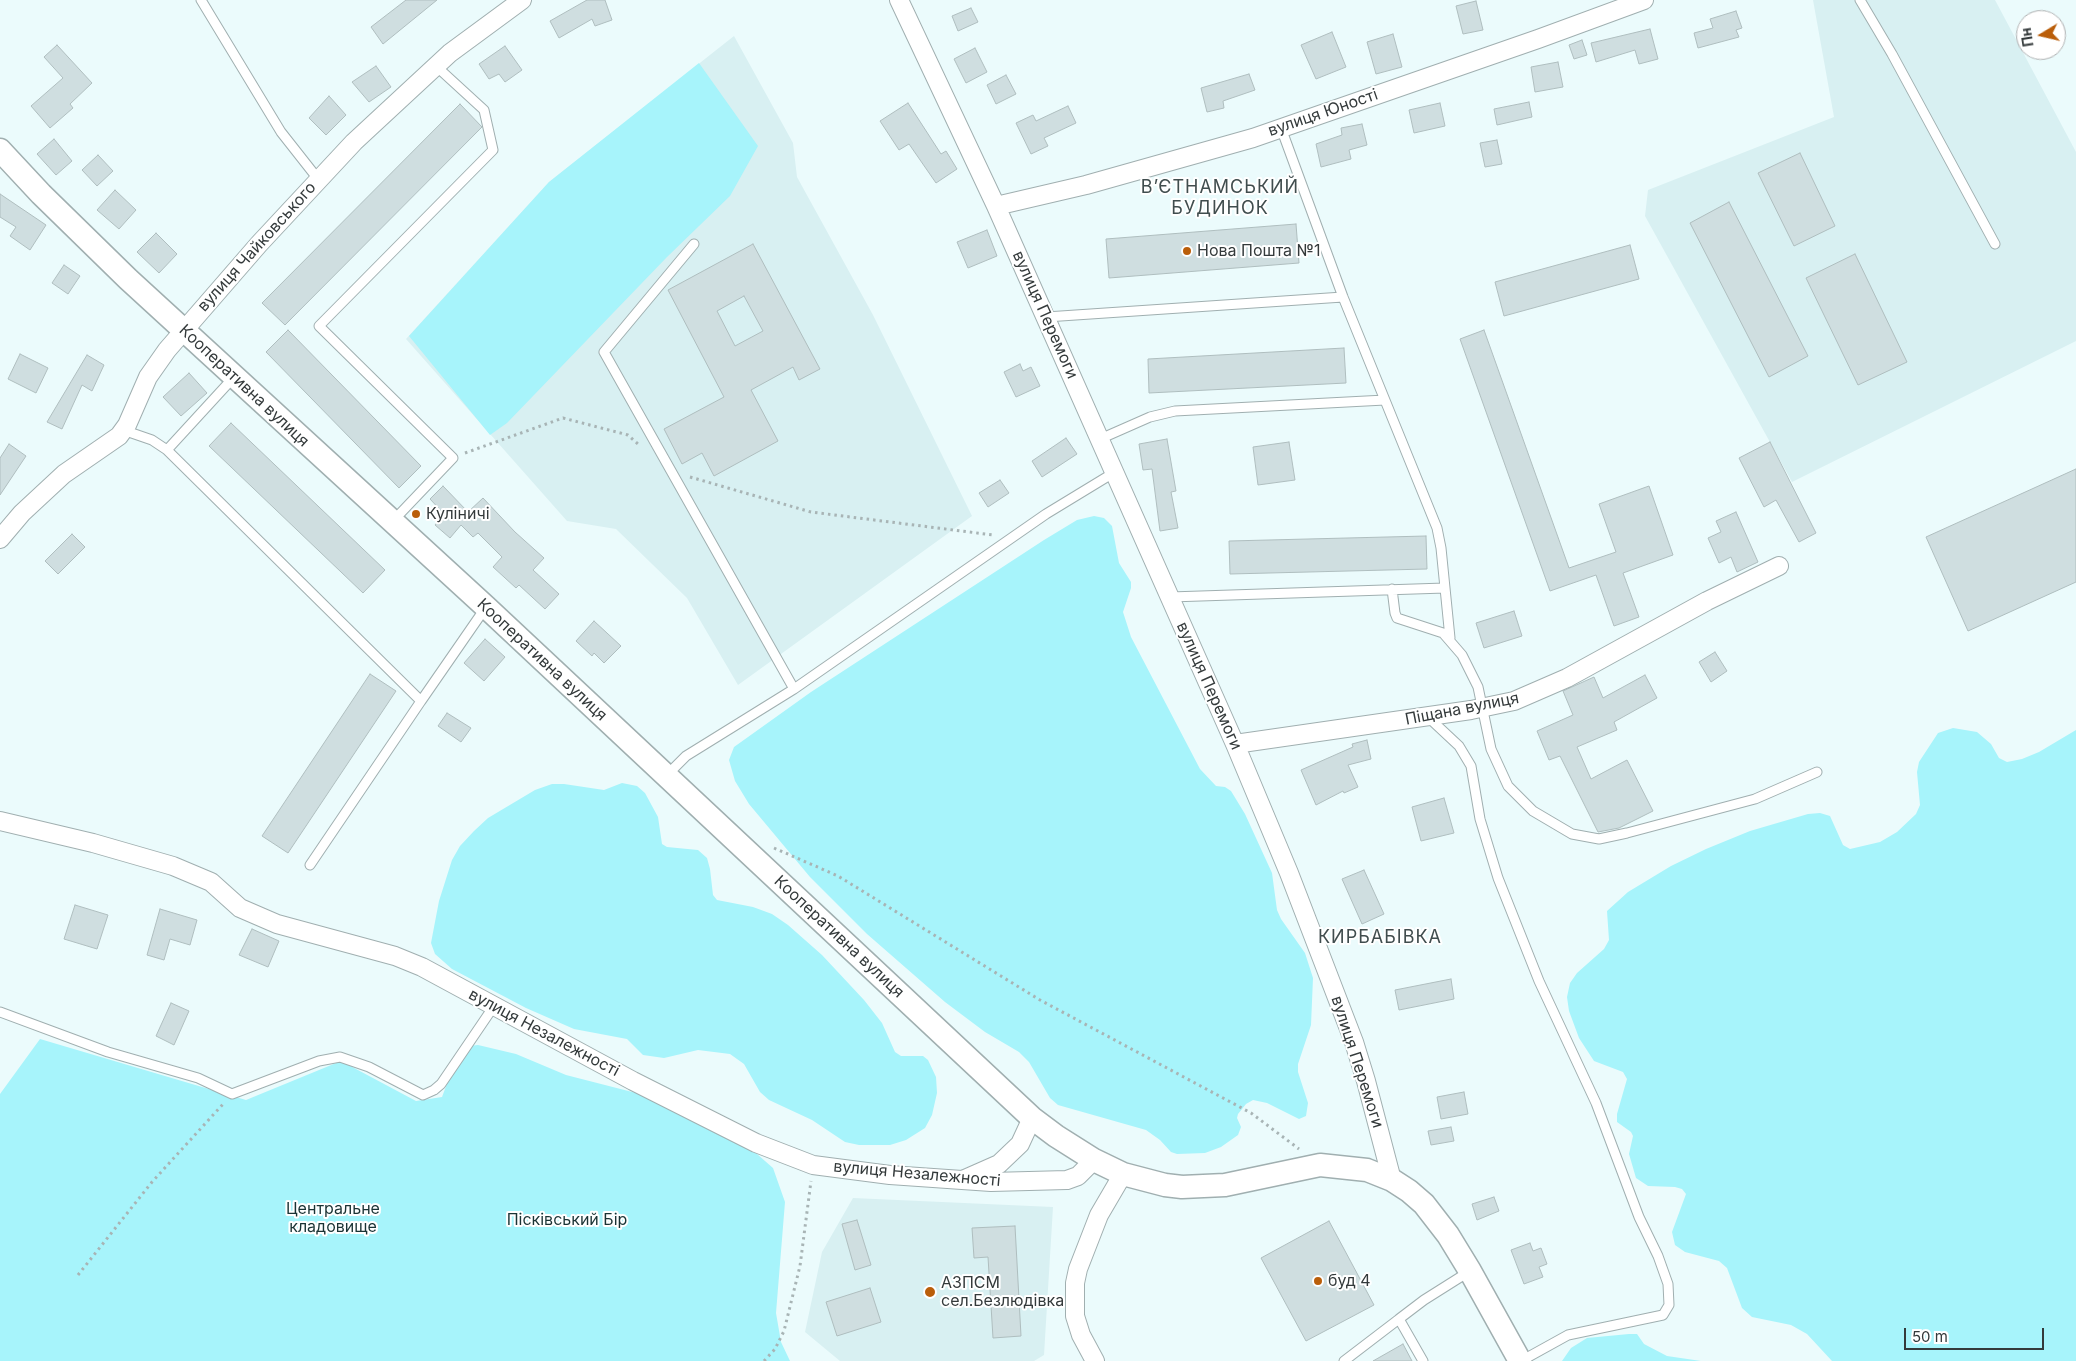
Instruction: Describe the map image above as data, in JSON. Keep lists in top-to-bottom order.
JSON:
{
  "streets": {
    "street": [
      "вулиця Юності",
      "вулиця Чайковського",
      "вулиця Перемоги",
      "Кооперативна вулиця",
      "Піщана вулиця",
      "вулиця Незалежності"
    ]
  },
  "crossings": [
    ["вулиця Юності", "вулиця Перемоги"],
    ["вулиця Чайковського", "Кооперативна вулиця"],
    ["вулиця Перемоги", "Кооперативна вулиця"],
    ["вулиця Перемоги", "Піщана вулиця"],
    ["Кооперативна вулиця", "вулиця Незалежності"]
  ],
  "districts": ["В’ЄТНАМСЬКИЙ БУДИНОК", "КИРБАБІВКА"],
  "parks": ["Центральне кладовище", "Пісківський Бір"],
  "places": [
    "Нова Пошта №1",
    "Куліничі",
    "буд 4",
    "АЗПСМ сел.Безлюдівка"
  ],
  "scale_bar": "50 m",
  "north": "left"
}
